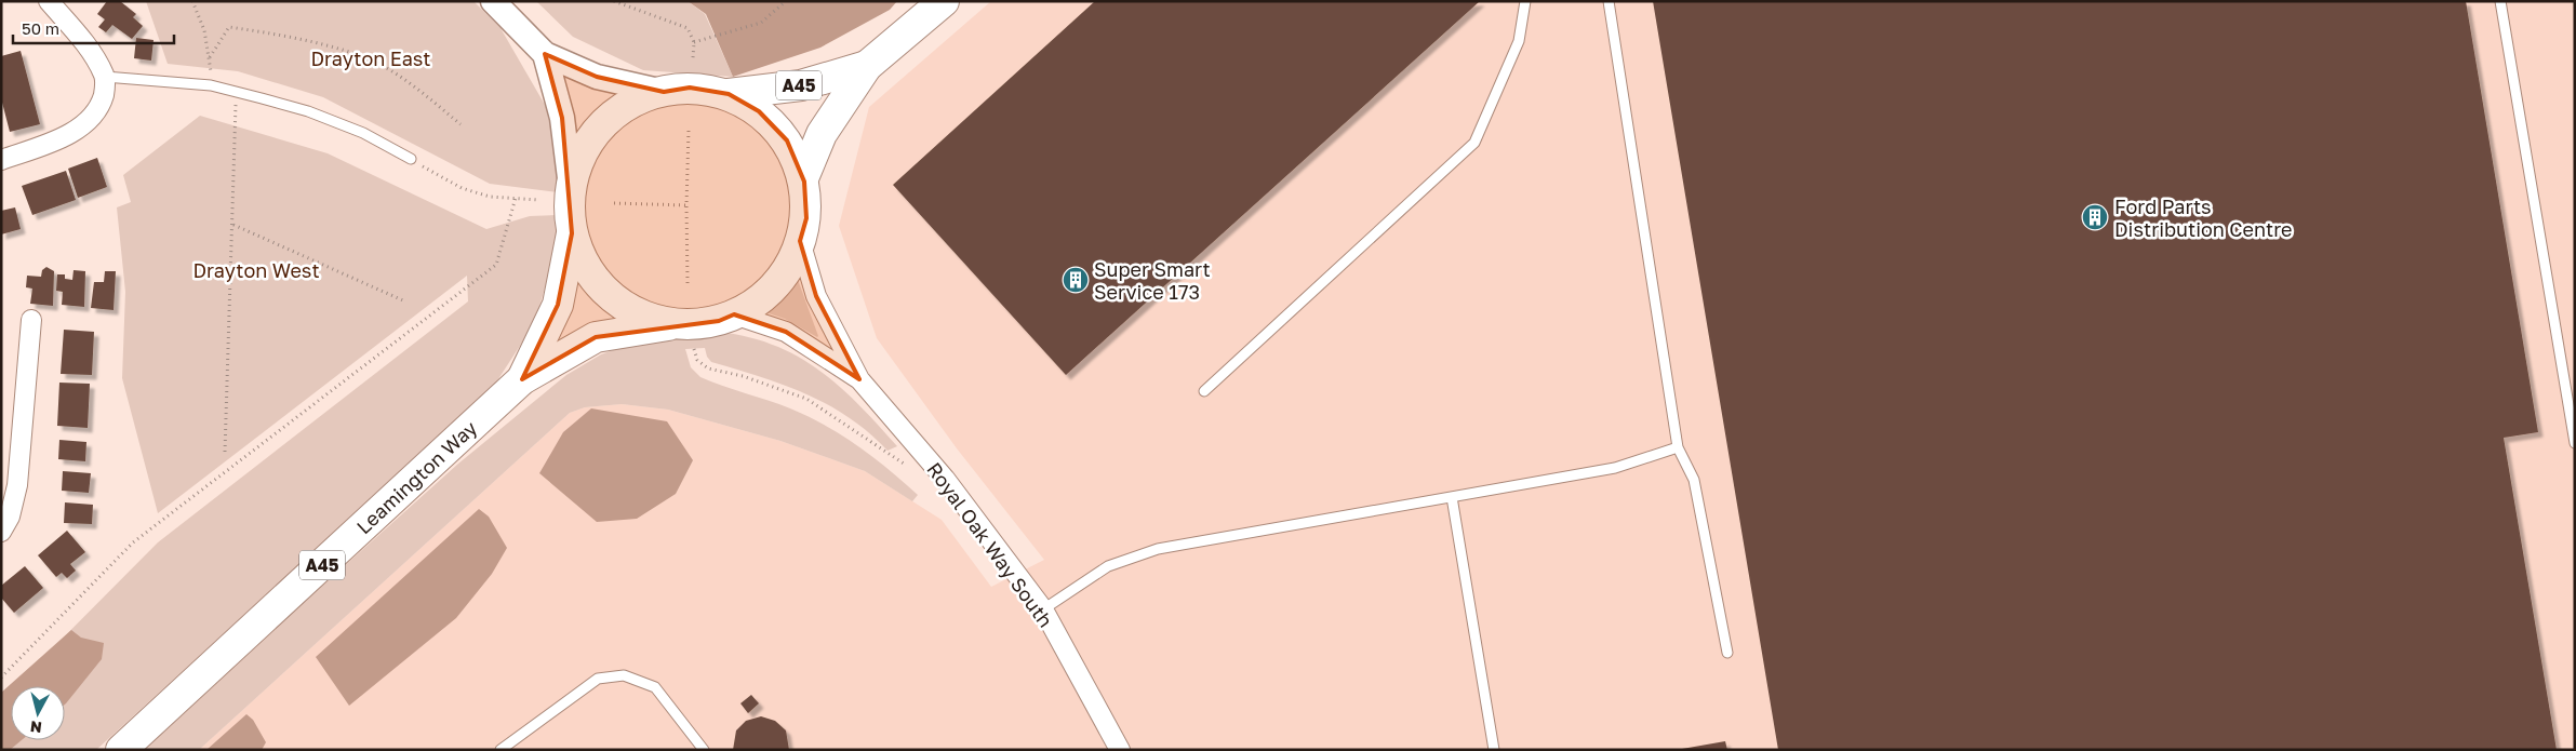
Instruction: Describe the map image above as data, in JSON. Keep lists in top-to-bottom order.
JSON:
{
  "streets": {
    "highway": ["A45", "Leamington Way"],
    "street": ["Royal Oak Way South"]
  },
  "parks": ["Drayton East", "Drayton West"],
  "places": {
    "building": ["Ford Parts Distribution Centre", "Super Smart Service 173"]
  },
  "scale_bar": "50 m",
  "north": "bottom"
}
